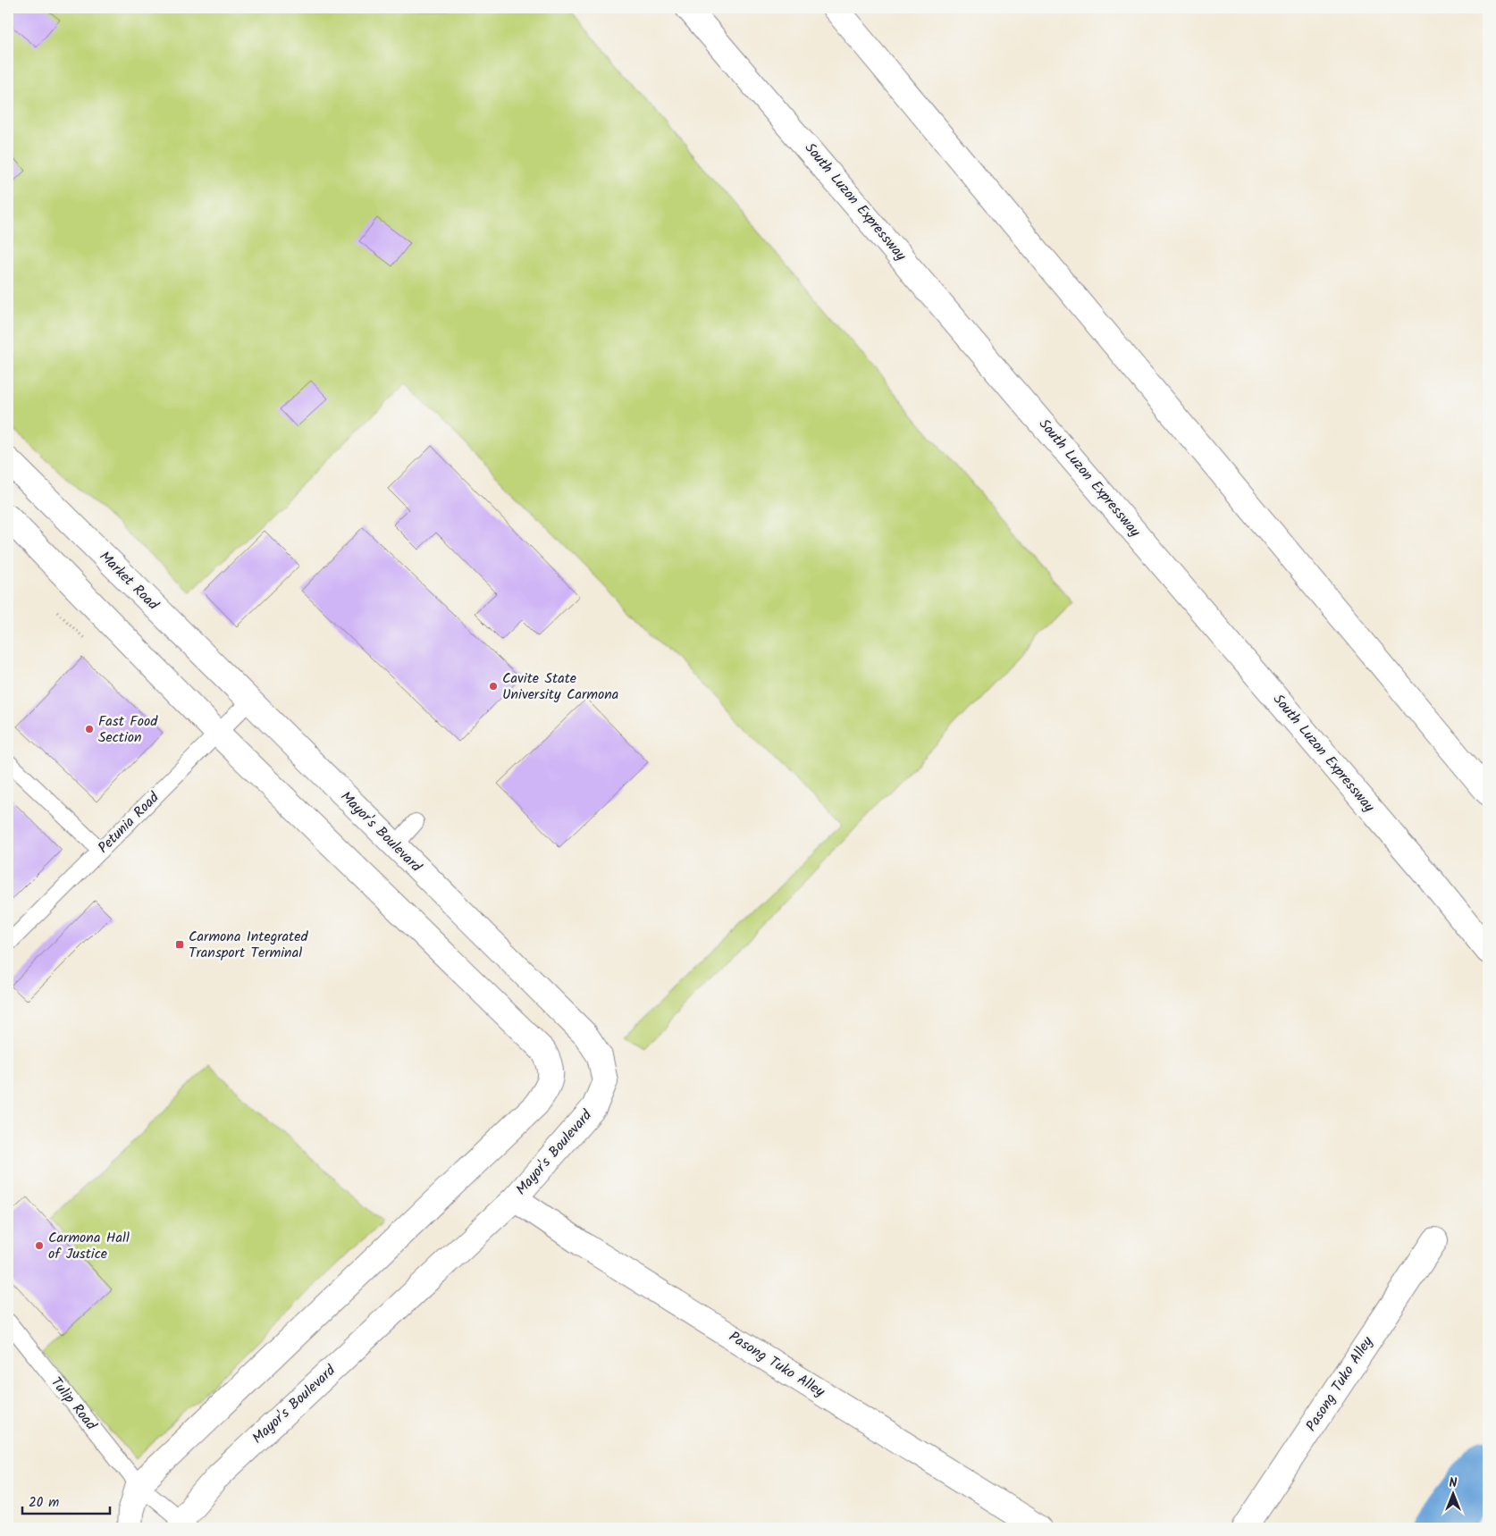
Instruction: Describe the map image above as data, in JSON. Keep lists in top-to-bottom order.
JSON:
{
  "streets": {
    "main road": [
      "South Luzon Expressway",
      "Market Road",
      "Mayor's Boulevard",
      "Pasong Tuko Alley"
    ],
    "lane": ["Petunia Road", "Tulip Road"]
  },
  "crossings": [
    ["Market Road", "Petunia Road"],
    ["Market Road", "Mayor's Boulevard"],
    ["Petunia Road", "Mayor's Boulevard"],
    ["Mayor's Boulevard", "Pasong Tuko Alley"],
    ["Mayor's Boulevard", "Tulip Road"]
  ],
  "places": {
    "other": ["Cavite State University Carmona", "Fast Food Section", "Carmona Hall of Justice"],
    "transit": ["Carmona Integrated Transport Terminal"]
  },
  "scale_bar": "20 m",
  "north": "top"
}
